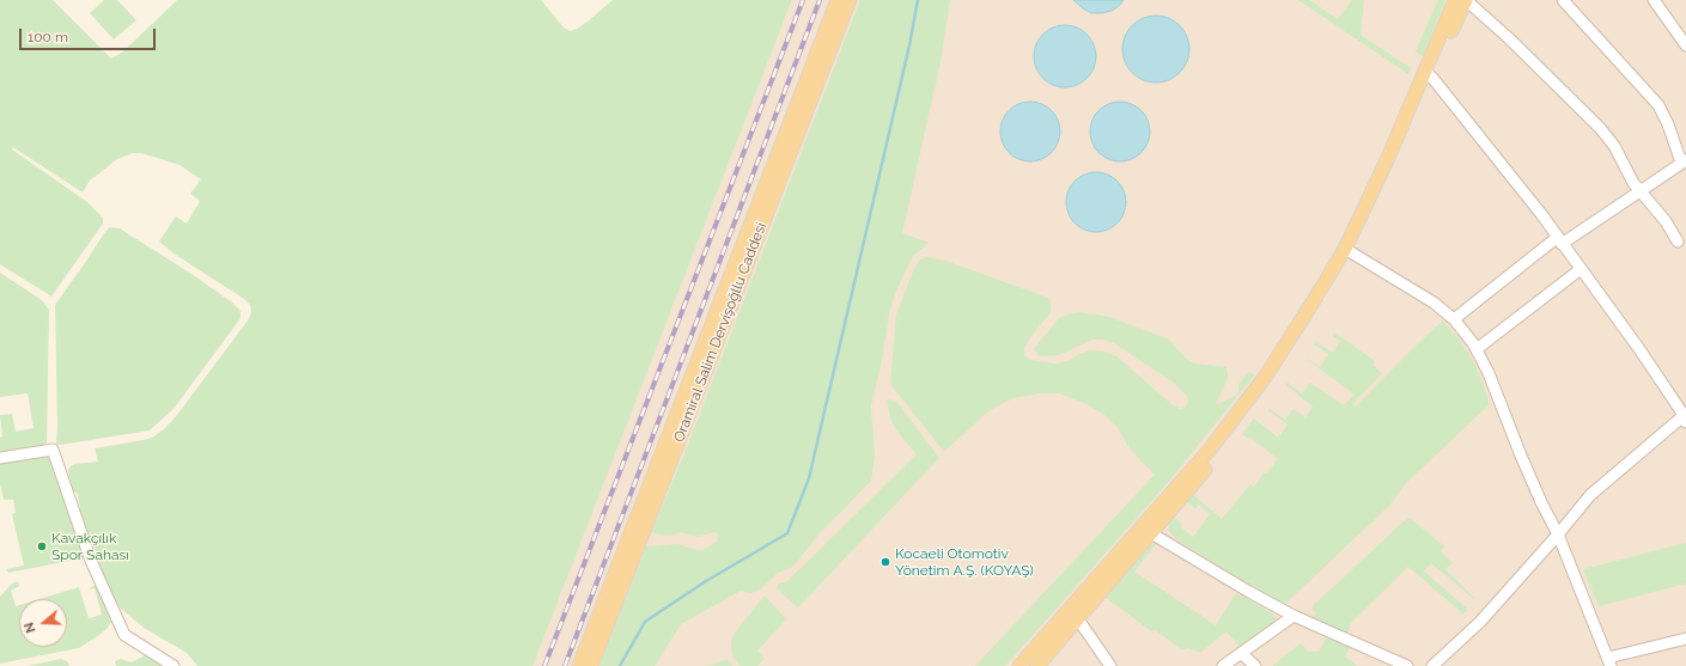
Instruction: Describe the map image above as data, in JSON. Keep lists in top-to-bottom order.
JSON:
{
  "streets": {
    "main road": ["Oramiral Salim Dervişoğllu Caddesi"]
  },
  "places": ["Kavakçılık Spor Sahası", "Kocaeli Otomotiv Yönetim A.Ş. (KOYAŞ)"],
  "scale_bar": "100 m",
  "north": "left"
}
